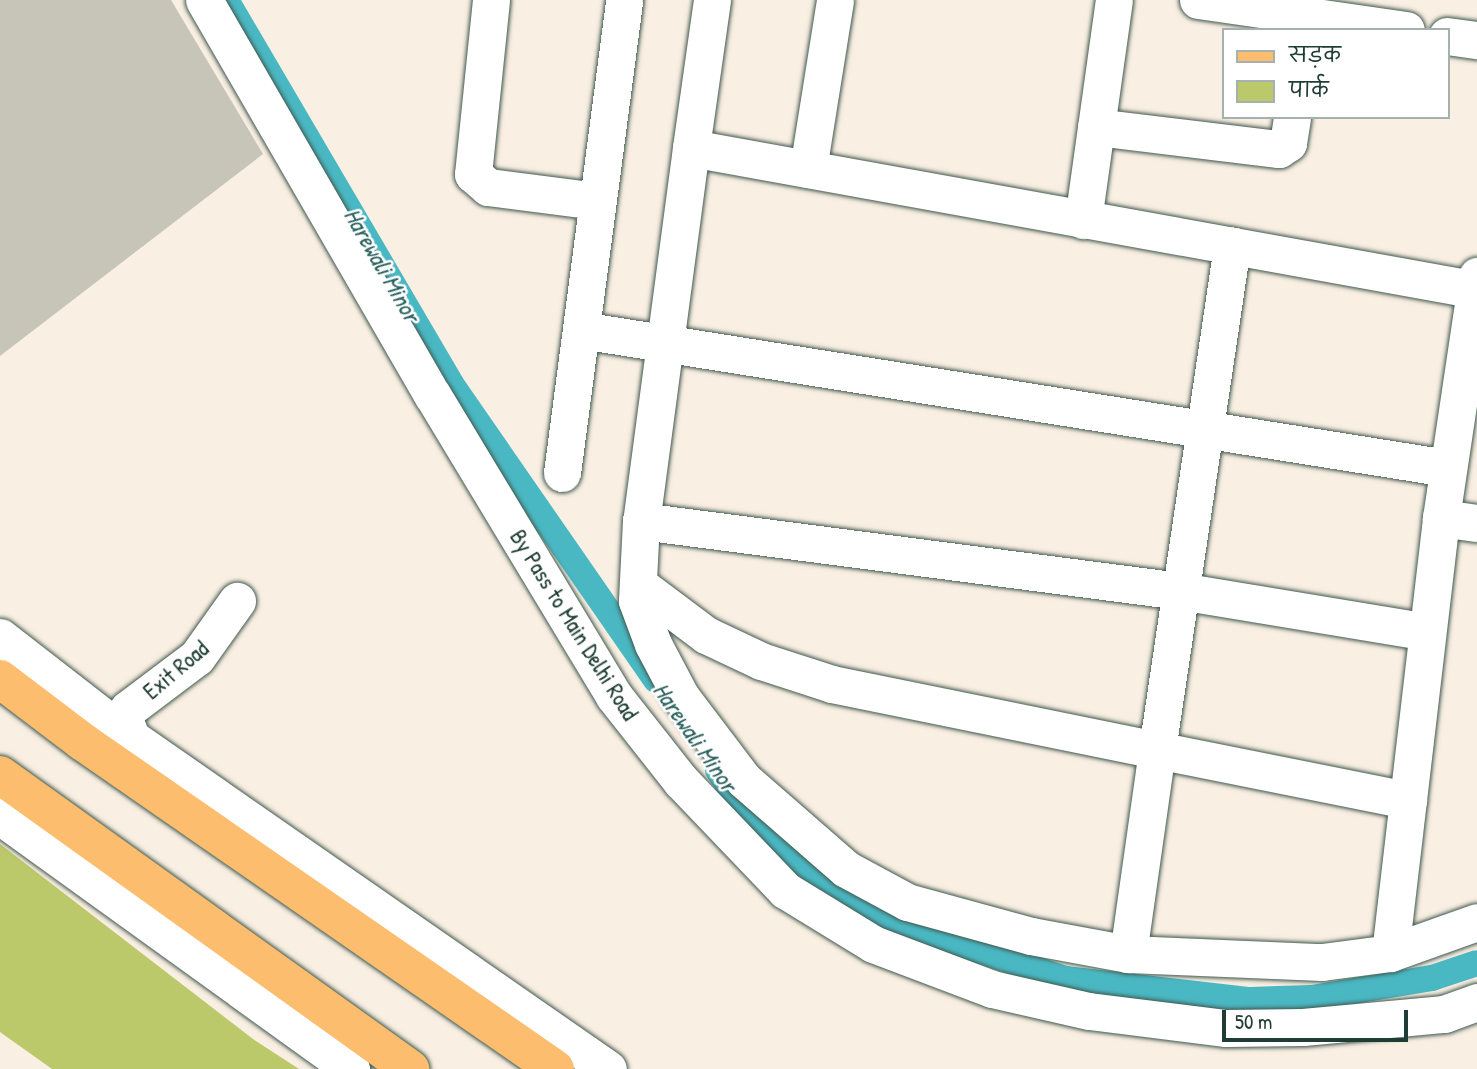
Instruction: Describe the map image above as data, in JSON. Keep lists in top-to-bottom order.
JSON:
{
  "streets": {
    "street": ["By Pass to Main Delhi Road", "Exit Road"]
  },
  "water": ["Harewali Minor"],
  "legend": ["सड़क", "पार्क"],
  "scale_bar": "50 m"
}
